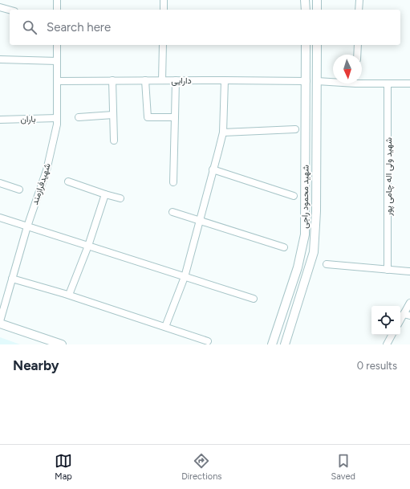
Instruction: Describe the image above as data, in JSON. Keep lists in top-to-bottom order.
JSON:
{
  "streets": {
    "street": [
      "دارایی",
      "باران",
      "شهید ولی اله چامی پور",
      "شهیدفرازمند",
      "شهید محمود راجی"
    ]
  },
  "crossings": [
    ["دارایی", "شهیدفرازمند"],
    ["دارایی", "شهید محمود راجی"],
    ["باران", "شهیدفرازمند"]
  ],
  "north": "bottom",
  "page": {
    "search": "Search here",
    "heading": ["Nearby", "0 results"],
    "nav": ["Map", "Directions", "Saved"]
  }
}
